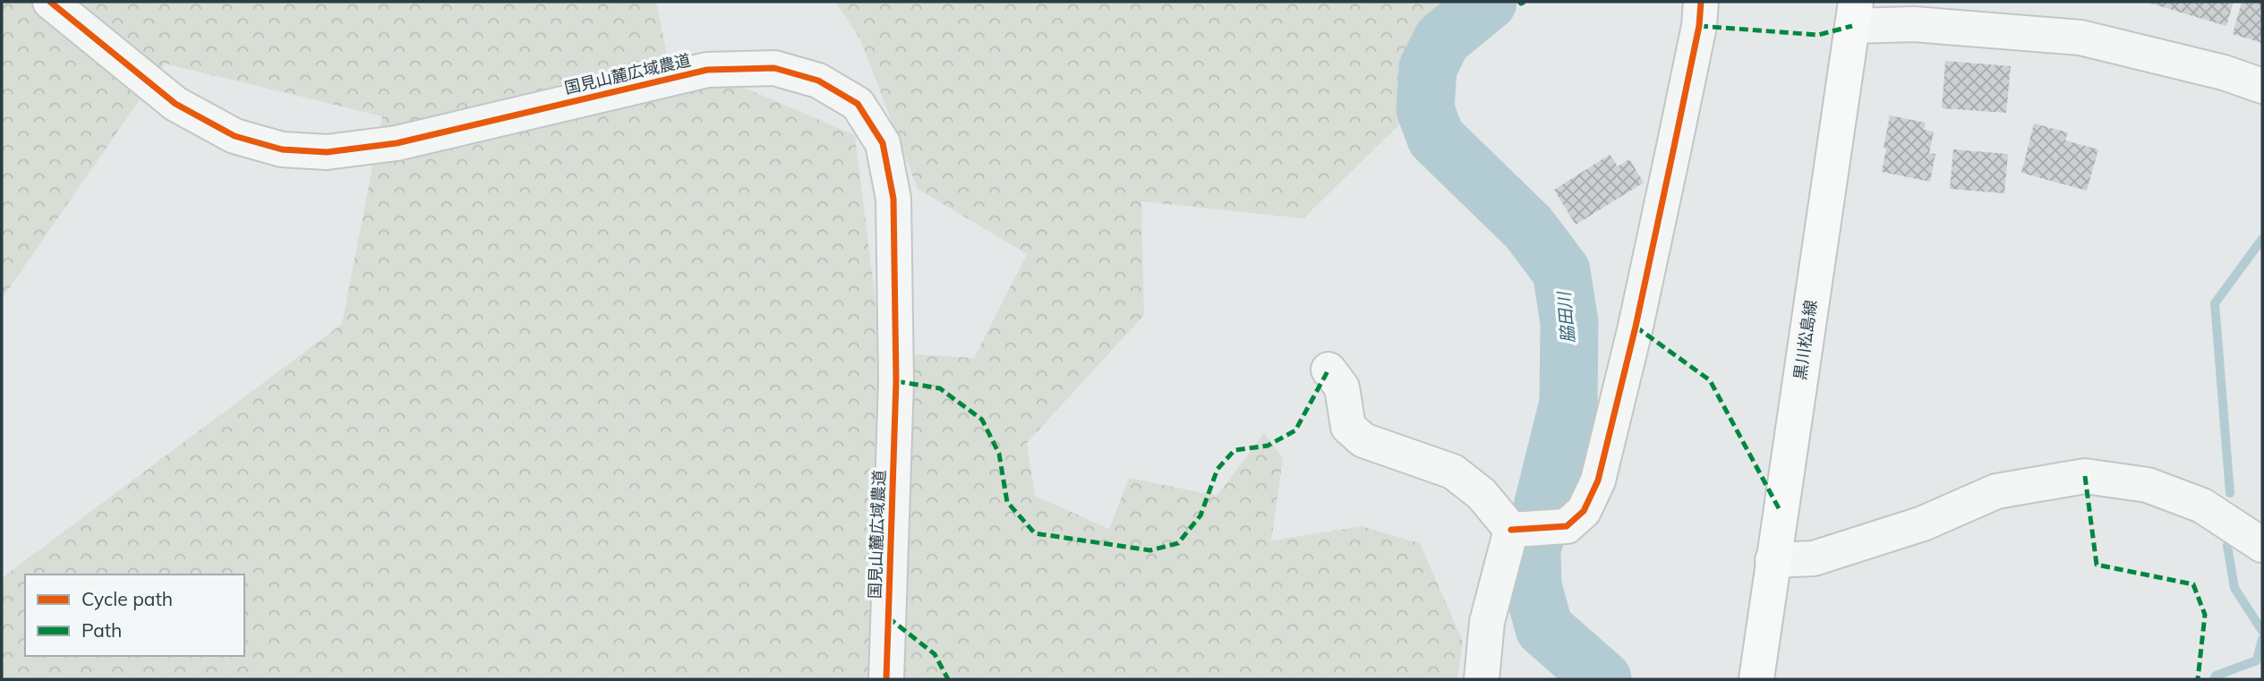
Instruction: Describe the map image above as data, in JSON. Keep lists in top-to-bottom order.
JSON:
{
  "streets": {
    "main road": ["黒川松島線"],
    "street": ["国見山麓広域農道"]
  },
  "water": ["脇田川"],
  "legend": ["Cycle path", "Path"]
}
